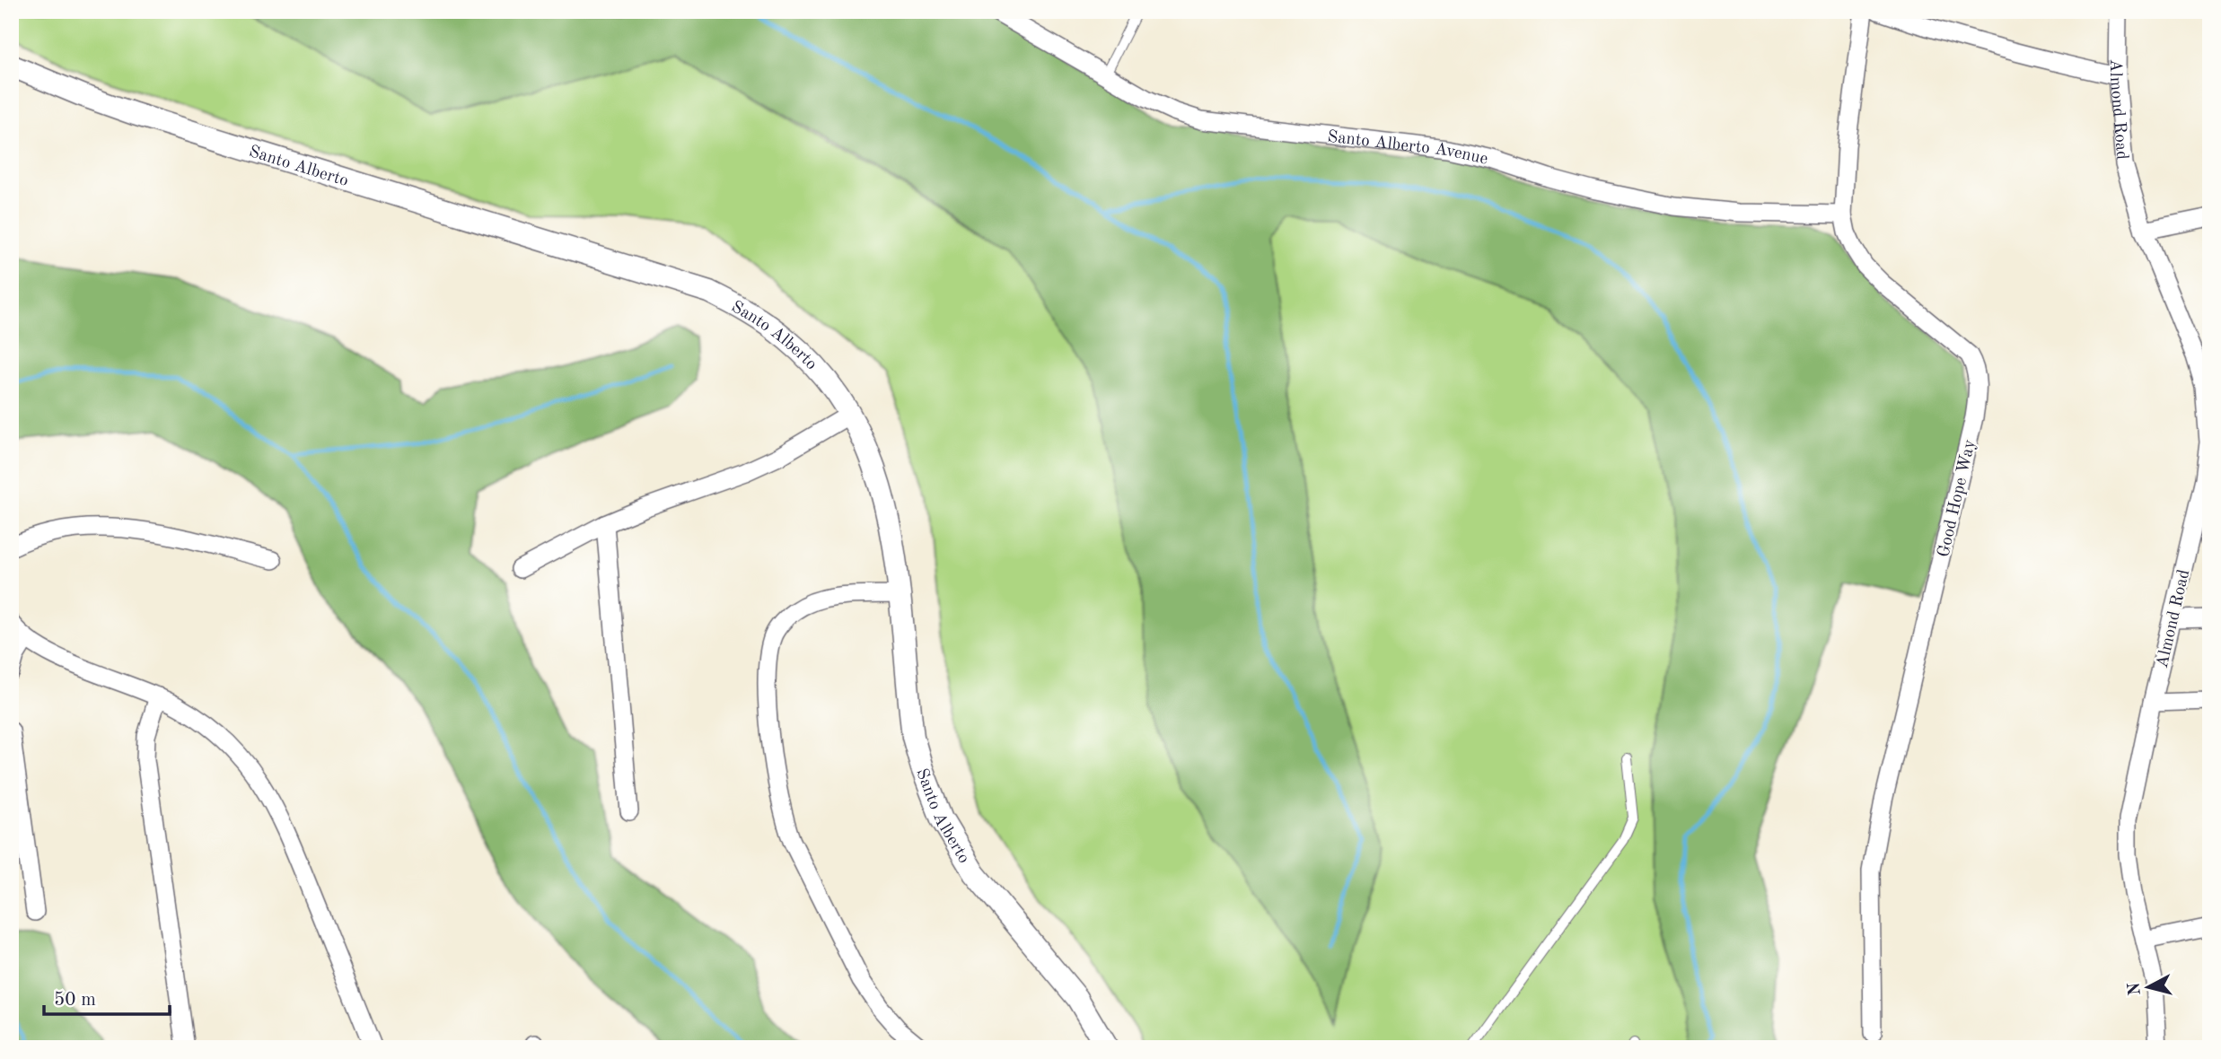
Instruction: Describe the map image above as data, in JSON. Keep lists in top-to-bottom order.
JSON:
{
  "streets": {
    "street": [
      "Almond Road",
      "Santo Alberto Avenue",
      "Santo Alberto",
      "Good Hope Way"
    ]
  },
  "crossings": [
    ["Santo Alberto Avenue", "Good Hope Way"]
  ],
  "scale_bar": "50 m",
  "north": "left"
}
